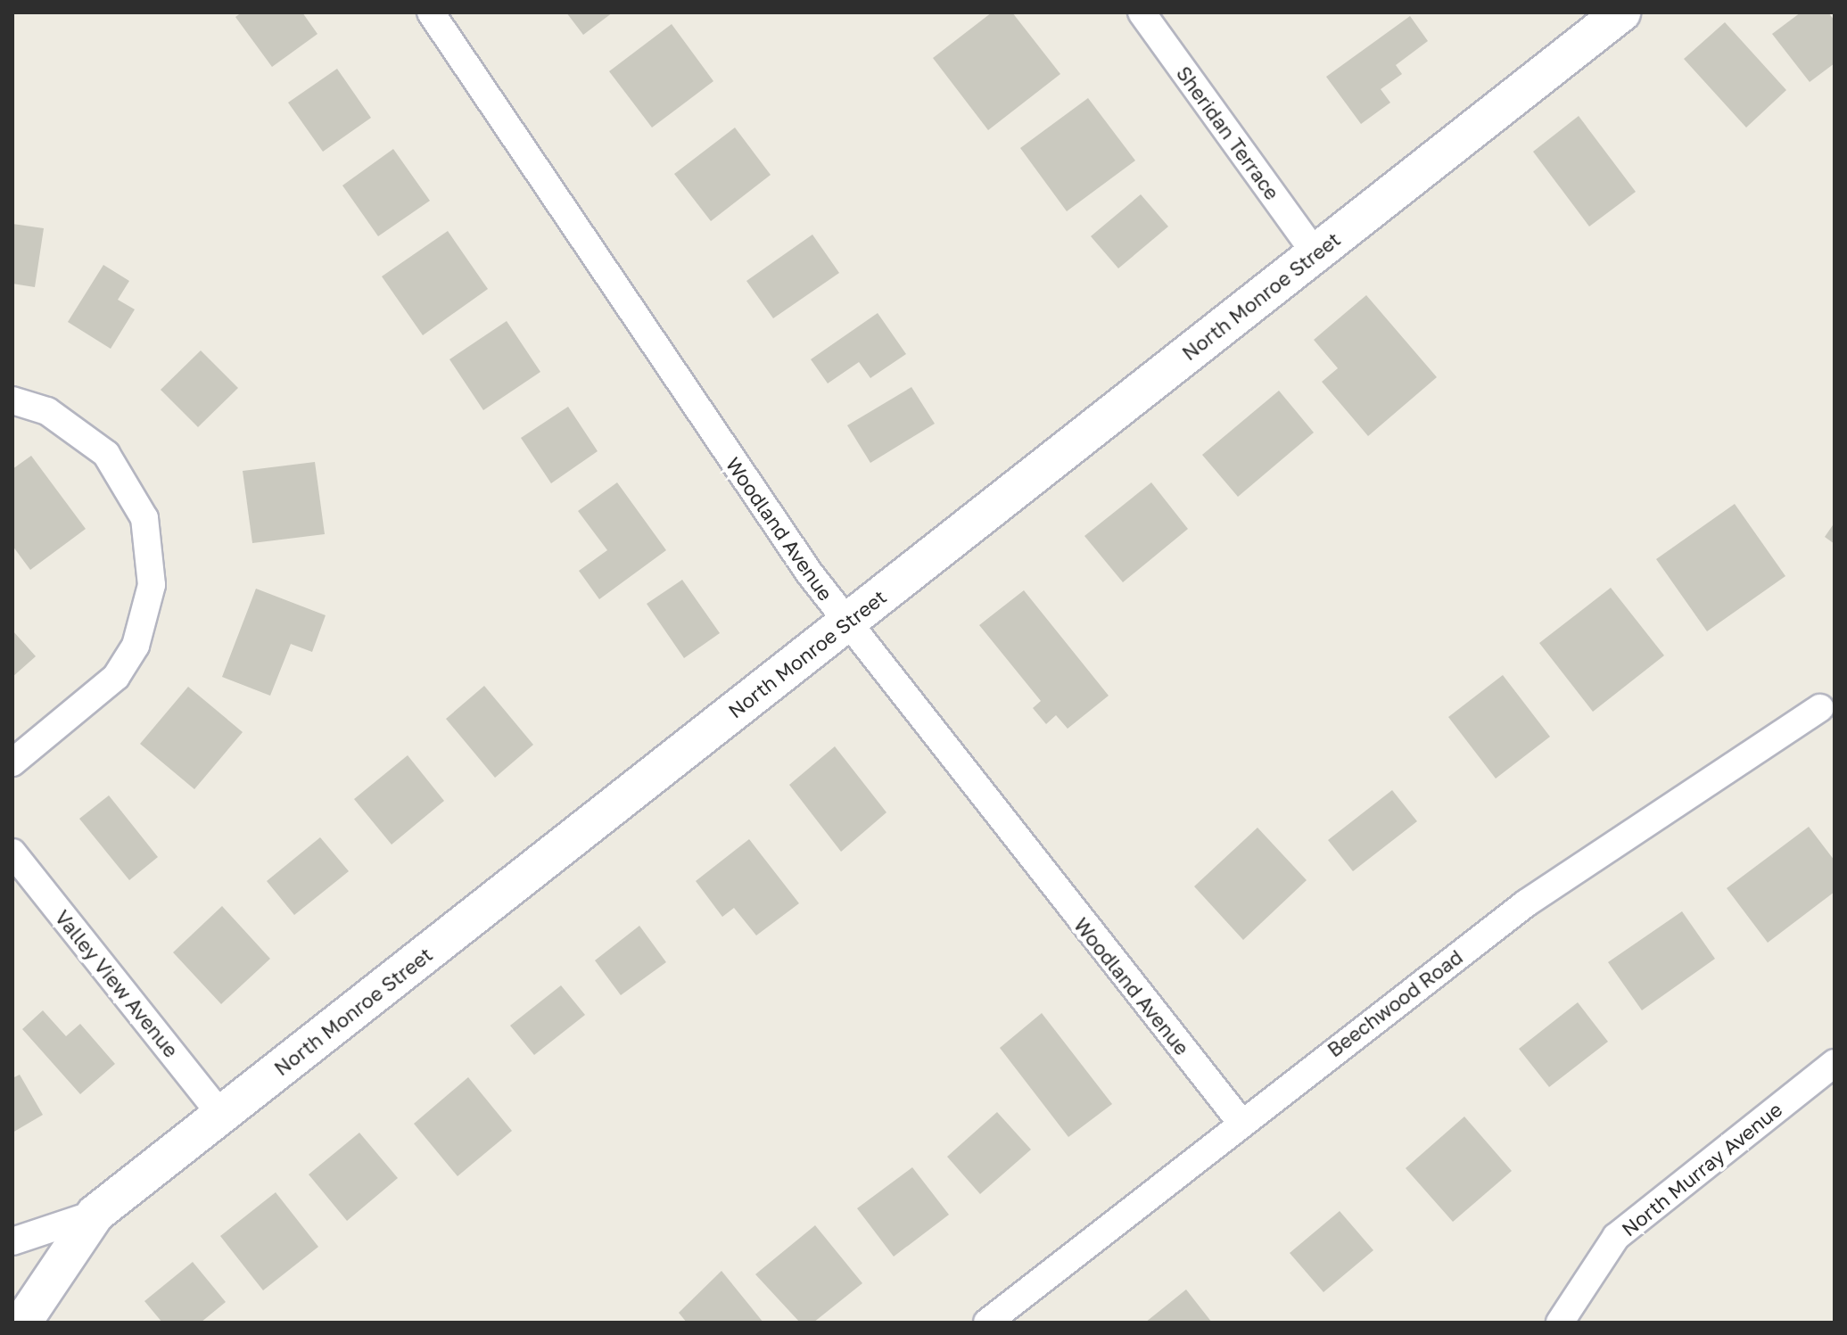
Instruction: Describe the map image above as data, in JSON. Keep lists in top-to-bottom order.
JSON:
{
  "streets": {
    "main road": ["North Monroe Street"],
    "street": [
      "Sheridan Terrace",
      "Woodland Avenue",
      "Valley View Avenue",
      "Beechwood Road",
      "North Murray Avenue"
    ]
  },
  "crossings": [
    ["Sheridan Terrace", "North Monroe Street"],
    ["North Monroe Street", "Woodland Avenue"],
    ["North Monroe Street", "Valley View Avenue"],
    ["Woodland Avenue", "Beechwood Road"]
  ]
}
